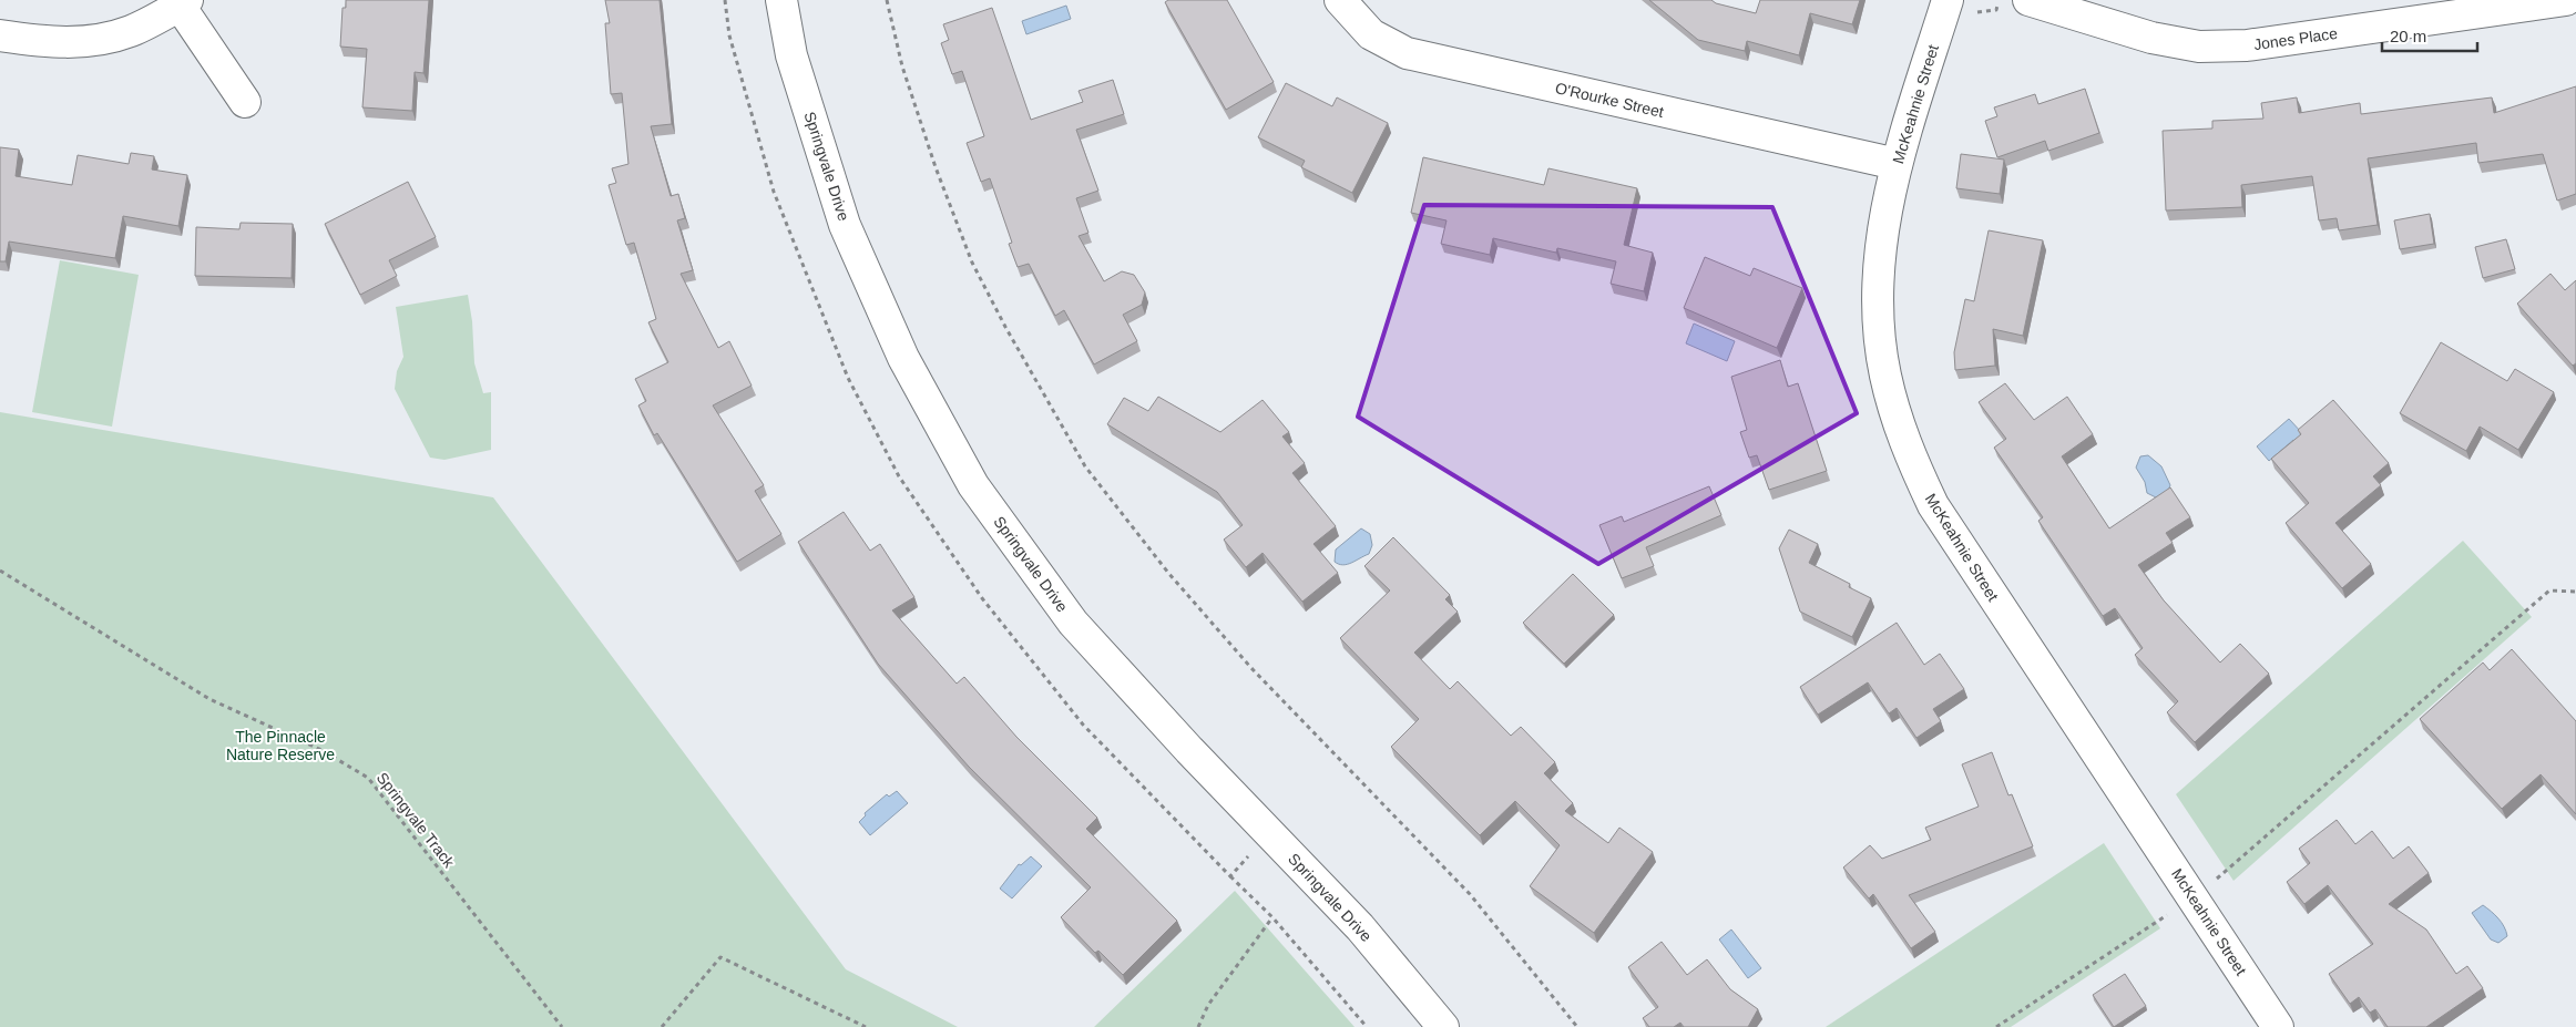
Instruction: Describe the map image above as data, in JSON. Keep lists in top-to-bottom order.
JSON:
{
  "streets": {
    "street": [
      "Jones Place",
      "O'Rourke Street",
      "McKeahnie Street",
      "Springvale Drive"
    ],
    "path": ["Springvale Track"]
  },
  "crossings": [
    ["O'Rourke Street", "McKeahnie Street"]
  ],
  "parks": ["The Pinnacle Nature Reserve"],
  "scale_bar": "20 m"
}
